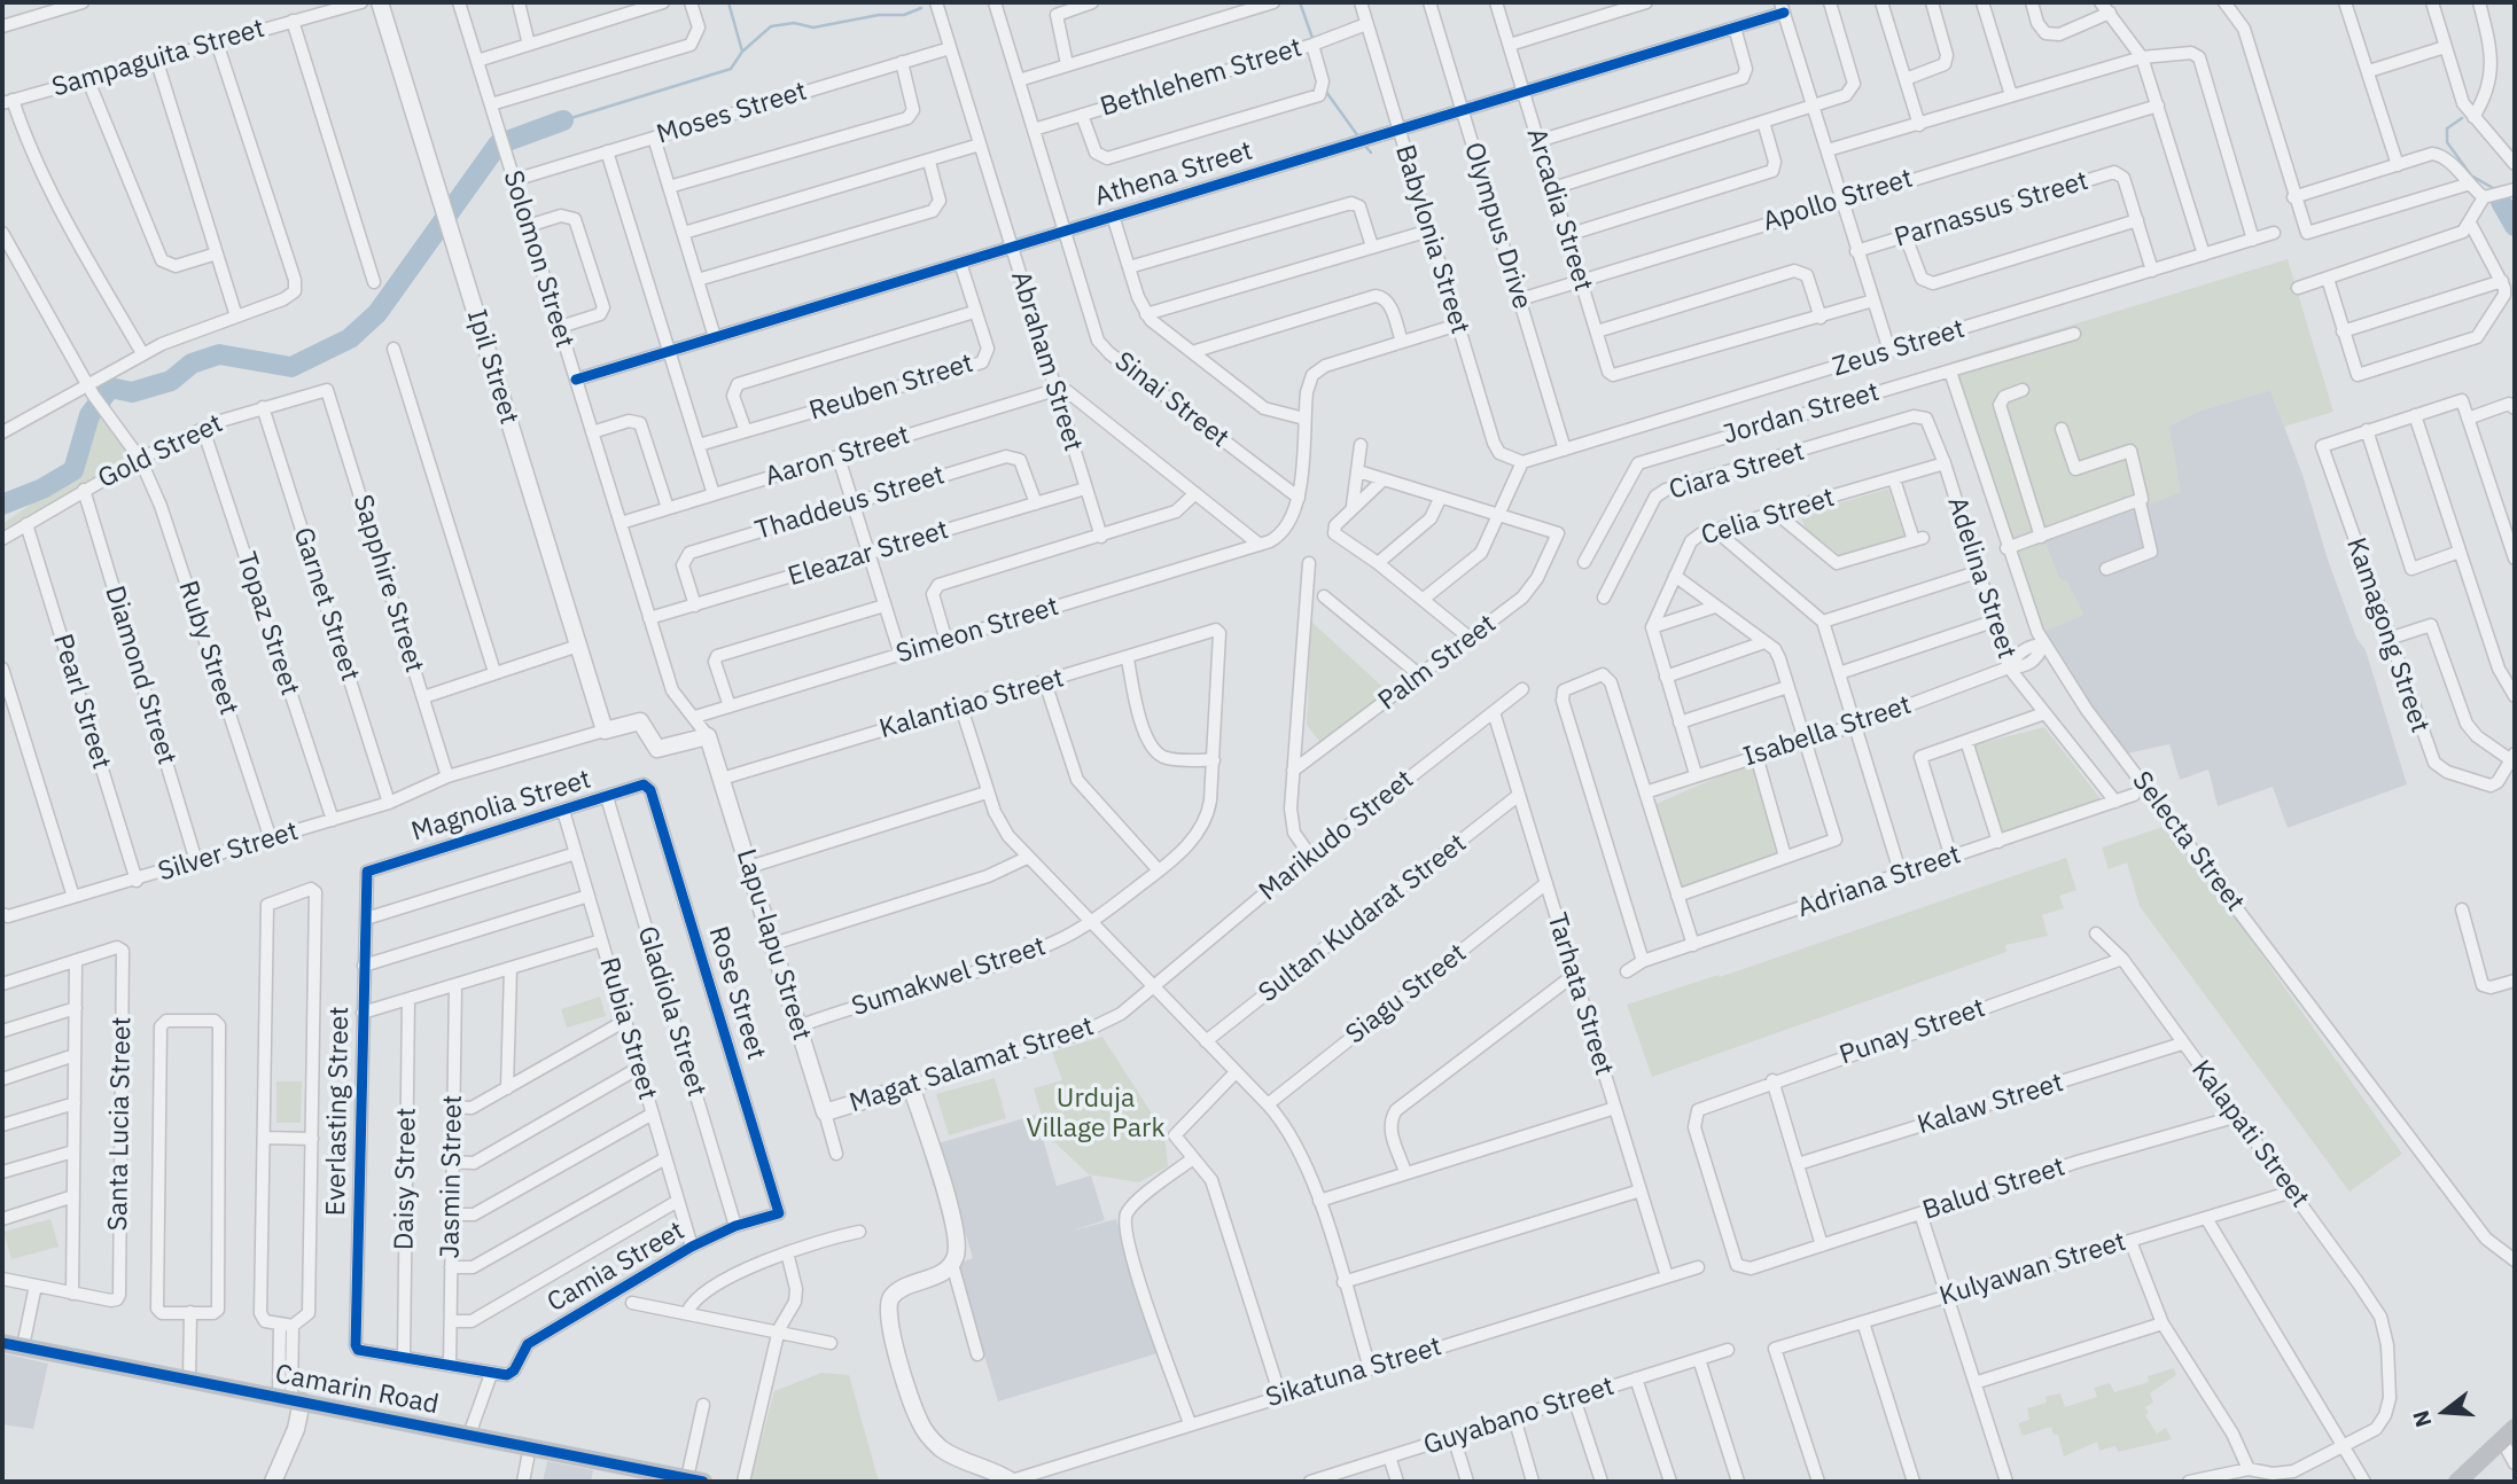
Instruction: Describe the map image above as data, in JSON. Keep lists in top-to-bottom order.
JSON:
{
  "streets": {
    "main road": ["Camarin Road"],
    "street": [
      "Sampaguita Street",
      "Bethlehem Street",
      "Moses Street",
      "Athena Street",
      "Apollo Street",
      "Arcadia Street",
      "Parnassus Street",
      "Olympus Drive",
      "Babylonia Street",
      "Solomon Street",
      "Zeus Street",
      "Abraham Street",
      "Ipil Street",
      "Reuben Street",
      "Sinai Street",
      "Jordan Street",
      "Gold Street",
      "Aaron Street",
      "Ciara Street",
      "Thaddeus Street",
      "Celia Street",
      "Eleazar Street",
      "Adelina Street",
      "Sapphire Street",
      "Garnet Street",
      "Topaz Street",
      "Simeon Street",
      "Kamagong Street",
      "Ruby Street",
      "Palm Street",
      "Diamond Street",
      "Pearl Street",
      "Kalantiao Street",
      "Isabella Street",
      "Magnolia Street",
      "Marikudo Street",
      "Selecta Street",
      "Silver Street",
      "Adriana Street",
      "Sultan Kudarat Street",
      "Lapu-lapu Street",
      "Sumakwel Street",
      "Rose Street",
      "Siagu Street",
      "Tarhata Street",
      "Gladiola Street",
      "Rubia Street",
      "Punay Street",
      "Magat Salamat Street",
      "Kalaw Street",
      "Everlasting Street",
      "Santa Lucia Street",
      "Kalapati Street",
      "Jasmin Street",
      "Daisy Street",
      "Balud Street",
      "Camia Street",
      "Kulyawan Street",
      "Sikatuna Street",
      "Guyabano Street"
    ]
  },
  "crossings": [
    ["Bethlehem Street", "Babylonia Street"],
    ["Bethlehem Street", "Sinai Street"],
    ["Moses Street", "Solomon Street"],
    ["Moses Street", "Abraham Street"],
    ["Athena Street", "Arcadia Street"],
    ["Athena Street", "Olympus Drive"],
    ["Athena Street", "Babylonia Street"],
    ["Athena Street", "Solomon Street"],
    ["Athena Street", "Abraham Street"],
    ["Athena Street", "Reuben Street"],
    ["Athena Street", "Sinai Street"],
    ["Apollo Street", "Arcadia Street"],
    ["Apollo Street", "Olympus Drive"],
    ["Parnassus Street", "Zeus Street"],
    ["Olympus Drive", "Zeus Street"],
    ["Babylonia Street", "Zeus Street"],
    ["Solomon Street", "Aaron Street"],
    ["Solomon Street", "Eleazar Street"],
    ["Solomon Street", "Simeon Street"],
    ["Solomon Street", "Lapu-lapu Street"],
    ["Abraham Street", "Aaron Street"],
    ["Abraham Street", "Eleazar Street"],
    ["Ipil Street", "Silver Street"],
    ["Jordan Street", "Selecta Street"],
    ["Gold Street", "Sapphire Street"],
    ["Gold Street", "Garnet Street"],
    ["Gold Street", "Topaz Street"],
    ["Gold Street", "Ruby Street"],
    ["Gold Street", "Diamond Street"],
    ["Gold Street", "Pearl Street"],
    ["Ciara Street", "Adelina Street"],
    ["Thaddeus Street", "Eleazar Street"],
    ["Celia Street", "Adelina Street"],
    ["Adelina Street", "Isabella Street"],
    ["Adelina Street", "Adriana Street"],
    ["Sapphire Street", "Silver Street"],
    ["Garnet Street", "Silver Street"],
    ["Topaz Street", "Silver Street"],
    ["Ruby Street", "Silver Street"],
    ["Diamond Street", "Silver Street"],
    ["Pearl Street", "Silver Street"],
    ["Kalantiao Street", "Lapu-lapu Street"],
    ["Kalantiao Street", "Sumakwel Street"],
    ["Isabella Street", "Selecta Street"],
    ["Magnolia Street", "Rose Street"],
    ["Magnolia Street", "Gladiola Street"],
    ["Magnolia Street", "Rubia Street"],
    ["Magnolia Street", "Everlasting Street"],
    ["Marikudo Street", "Tarhata Street"],
    ["Marikudo Street", "Magat Salamat Street"],
    ["Sultan Kudarat Street", "Tarhata Street"],
    ["Lapu-lapu Street", "Sumakwel Street"],
    ["Lapu-lapu Street", "Magat Salamat Street"],
    ["Rose Street", "Camia Street"],
    ["Siagu Street", "Tarhata Street"],
    ["Tarhata Street", "Sikatuna Street"],
    ["Gladiola Street", "Camia Street"],
    ["Rubia Street", "Camia Street"],
    ["Punay Street", "Kalapati Street"],
    ["Punay Street", "Balud Street"],
    ["Kalaw Street", "Kalapati Street"],
    ["Everlasting Street", "Daisy Street"],
    ["Kalapati Street", "Balud Street"],
    ["Kalapati Street", "Kulyawan Street"]
  ],
  "parks": ["Urduja Village Park"],
  "north": "left"
}
